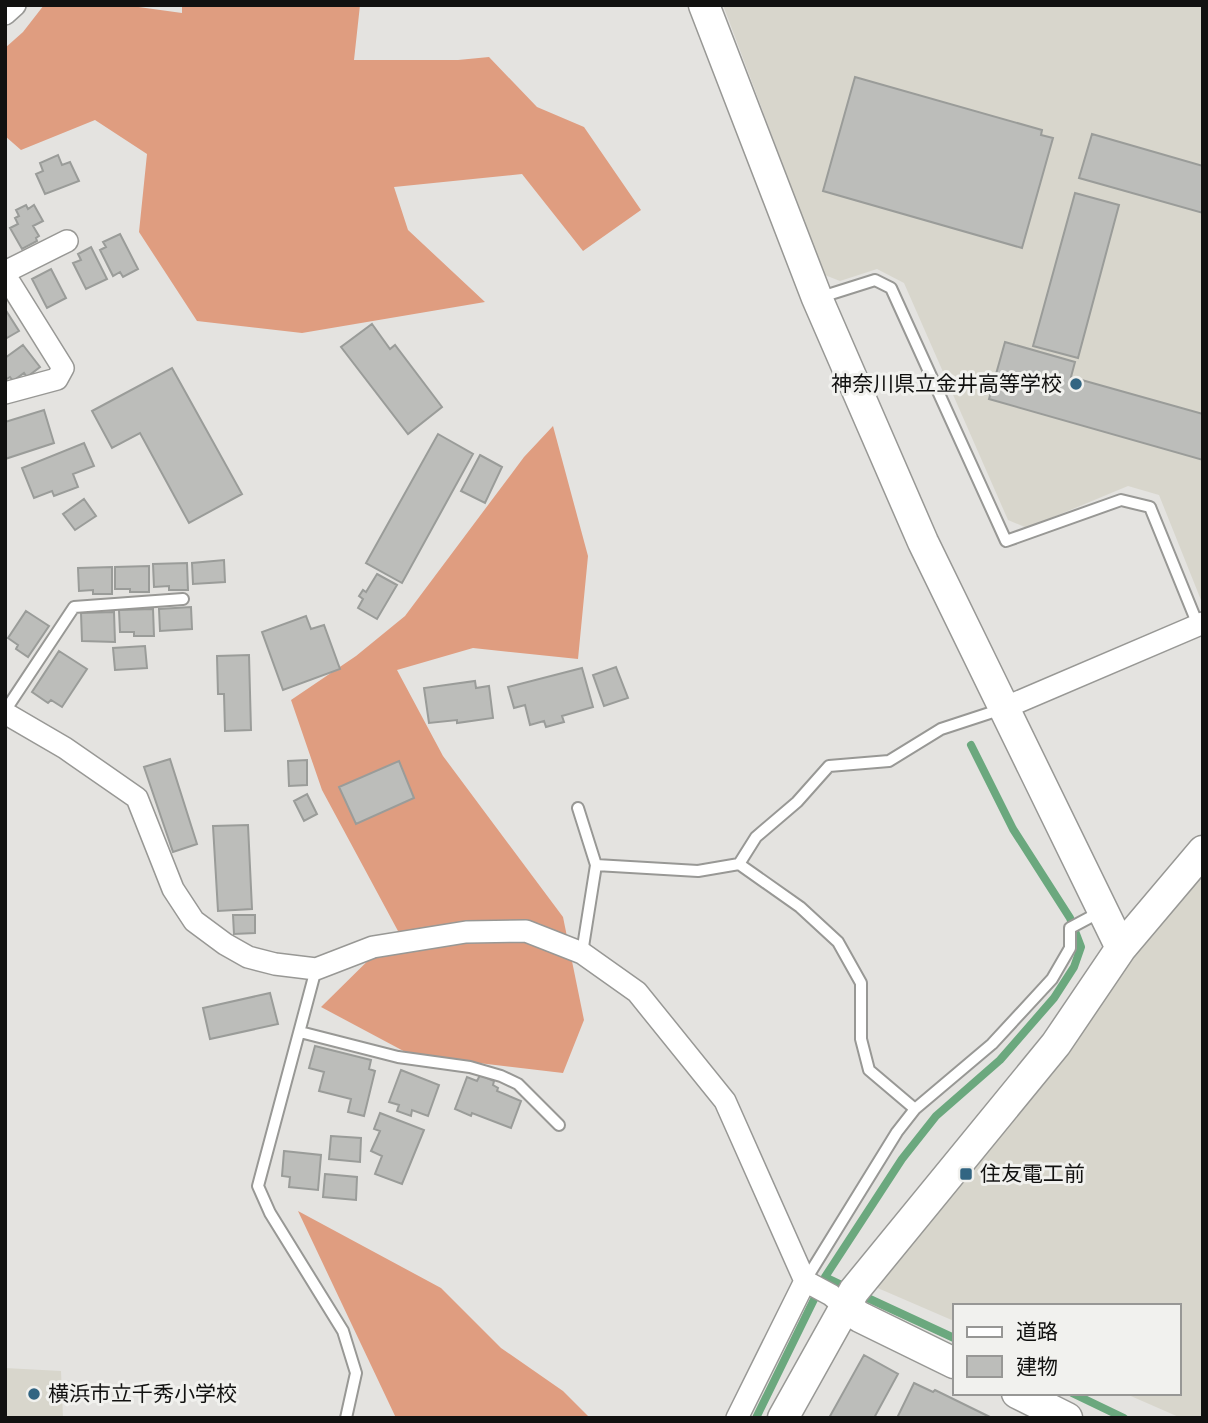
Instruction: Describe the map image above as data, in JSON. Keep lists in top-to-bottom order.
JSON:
{
  "places": {
    "other": ["神奈川県立金井高等学校", "横浜市立千秀小学校"],
    "transit": ["住友電工前"]
  },
  "legend": ["道路", "建物"]
}
